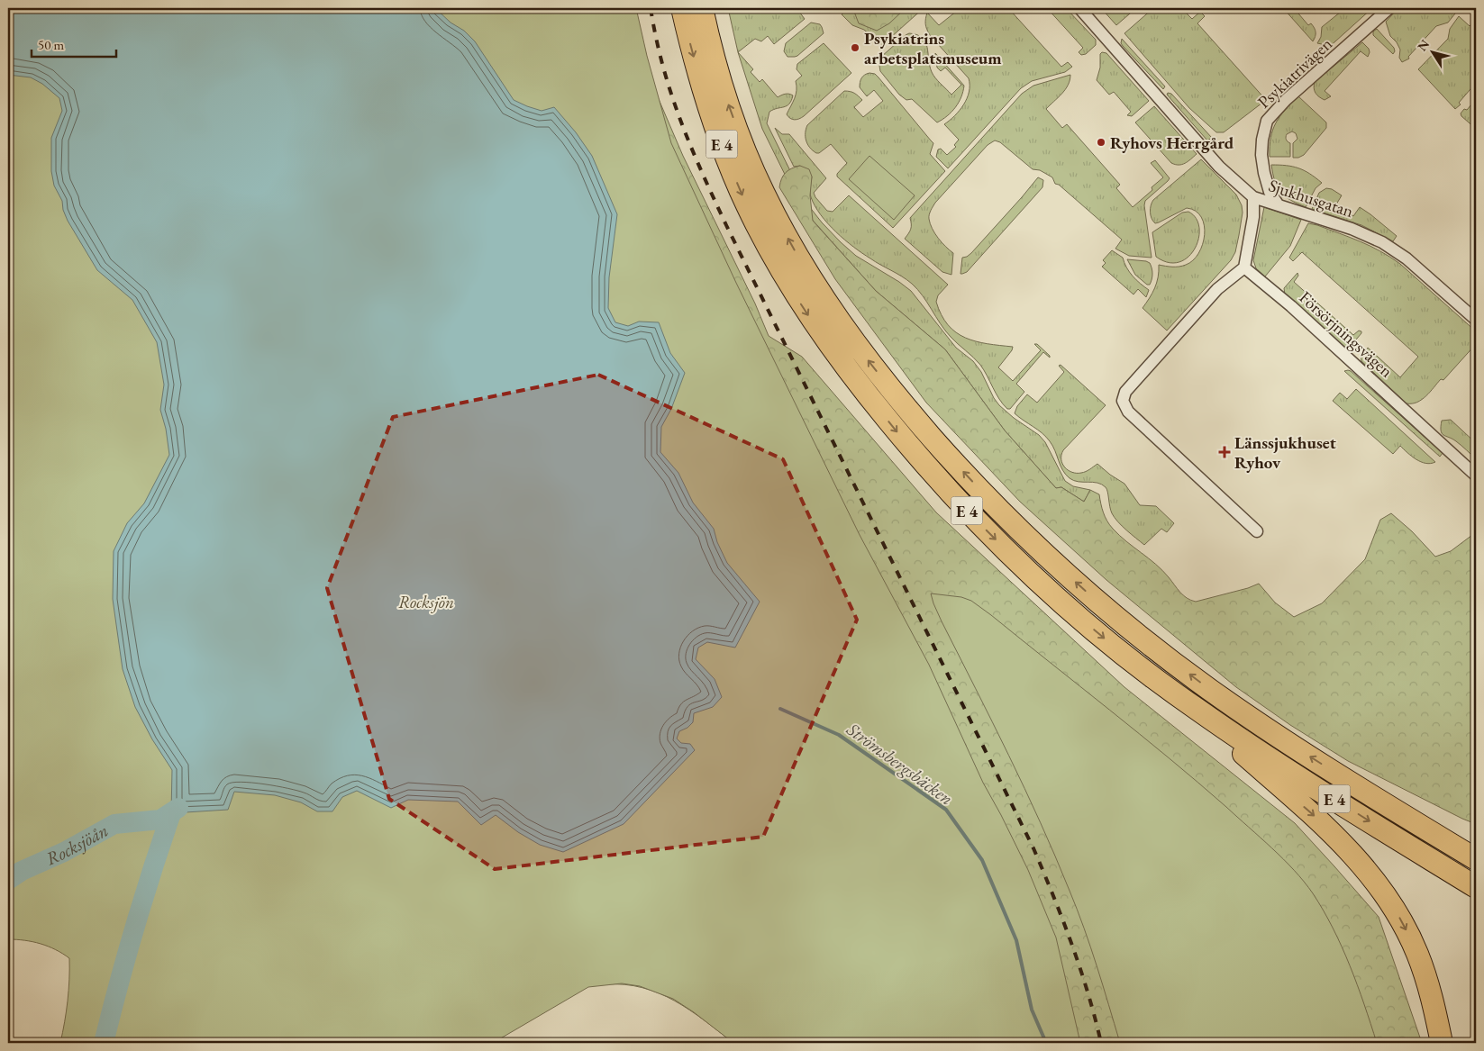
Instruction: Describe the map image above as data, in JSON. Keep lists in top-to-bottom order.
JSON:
{
  "streets": {
    "highway": ["E 4"],
    "street": ["Psykiatrivägen", "Sjukhusgatan", "Försörjningsvägen"]
  },
  "crossings": [
    ["Psykiatrivägen", "Sjukhusgatan"]
  ],
  "water": ["Strömsbergsbäcken", "Rocksjöån"],
  "parks": ["Rocksjön"],
  "places": {
    "other": ["Psykiatrins arbetsplatsmuseum", "Ryhovs Herrgård"],
    "health": ["Länssjukhuset Ryhov"]
  },
  "scale_bar": "50 m",
  "north": "top left"
}
